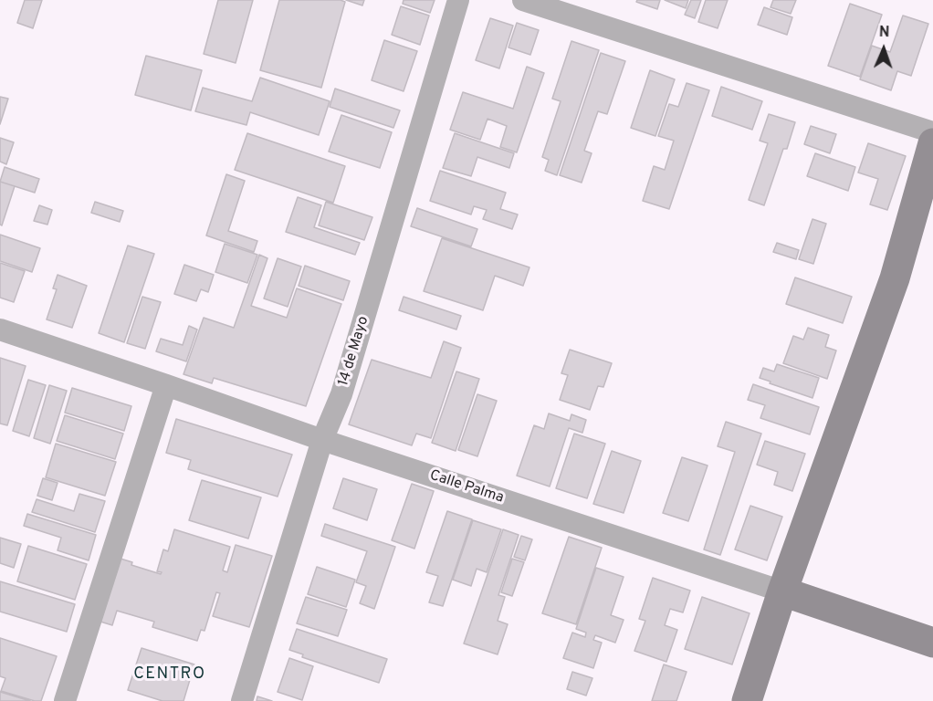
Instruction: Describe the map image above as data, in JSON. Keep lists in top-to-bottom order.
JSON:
{
  "streets": {
    "street": ["14 de Mayo", "Calle Palma"]
  },
  "crossings": [
    ["14 de Mayo", "Calle Palma"]
  ],
  "districts": ["CENTRO"],
  "north": "top"
}
